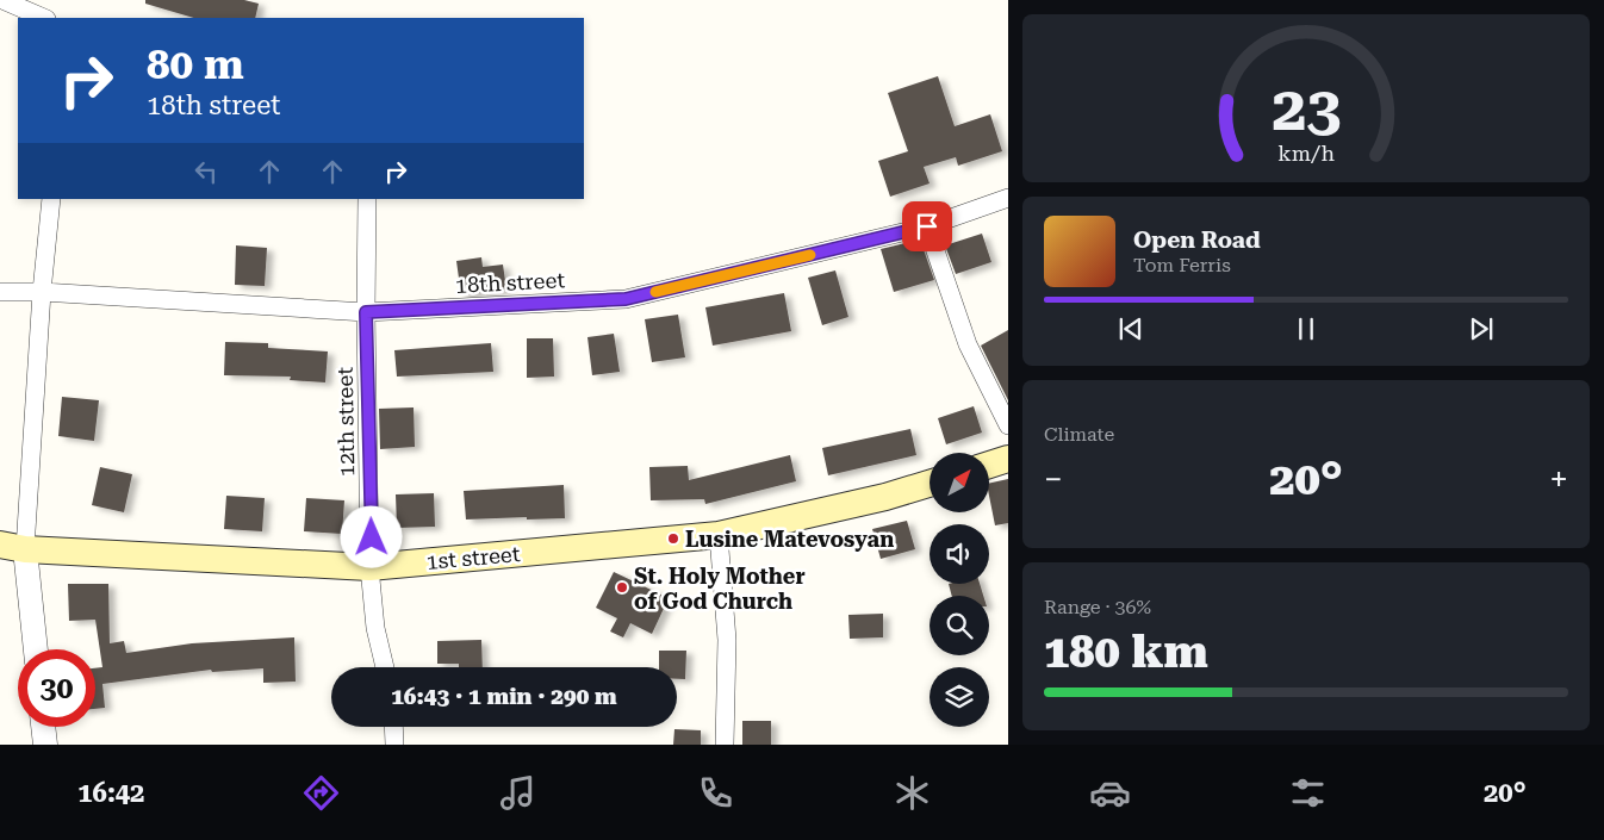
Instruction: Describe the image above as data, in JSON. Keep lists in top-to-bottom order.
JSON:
{
  "streets": {
    "main road": ["1st street"],
    "street": ["18th street", "12th street"]
  },
  "crossings": [
    ["18th street", "12th street"],
    ["12th street", "1st street"]
  ],
  "places": ["Lusine Matevosyan", "St. Holy Mother of God Church"],
  "north": "top right",
  "page": {
    "turn": ["80 m", "18th street"],
    "song": ["Open Road", "Tom Ferris"],
    "tile": [
      "Climate",
      ["Range · 36%", "180 km"]
    ],
    "heat": ["−", "20°", "+"],
    "limit": "30",
    "trip": "16:43 · 1 min · 290 m",
    "tabs": ["16:42", "20°"],
    "gauge": ["23", "km/h"]
  }
}
